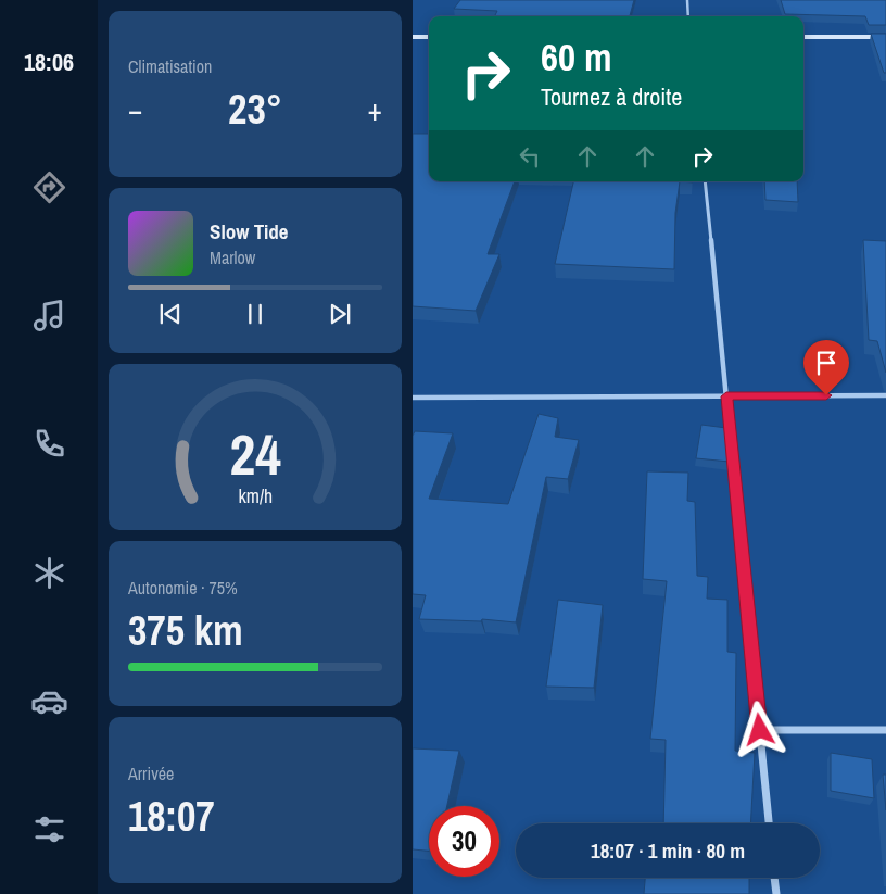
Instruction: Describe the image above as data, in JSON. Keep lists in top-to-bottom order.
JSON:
{
  "page": {
    "tabs": "18:06",
    "tile": [
      "Climatisation",
      ["Autonomie · 75%", "375 km"],
      ["Arrivée", "18:07"]
    ],
    "turn": ["60 m", "Tournez à droite"],
    "heat": ["−", "23°", "+"],
    "song": ["Slow Tide", "Marlow"],
    "limit": "30",
    "trip": "18:07 · 1 min · 80 m",
    "gauge": ["24", "km/h"]
  }
}
